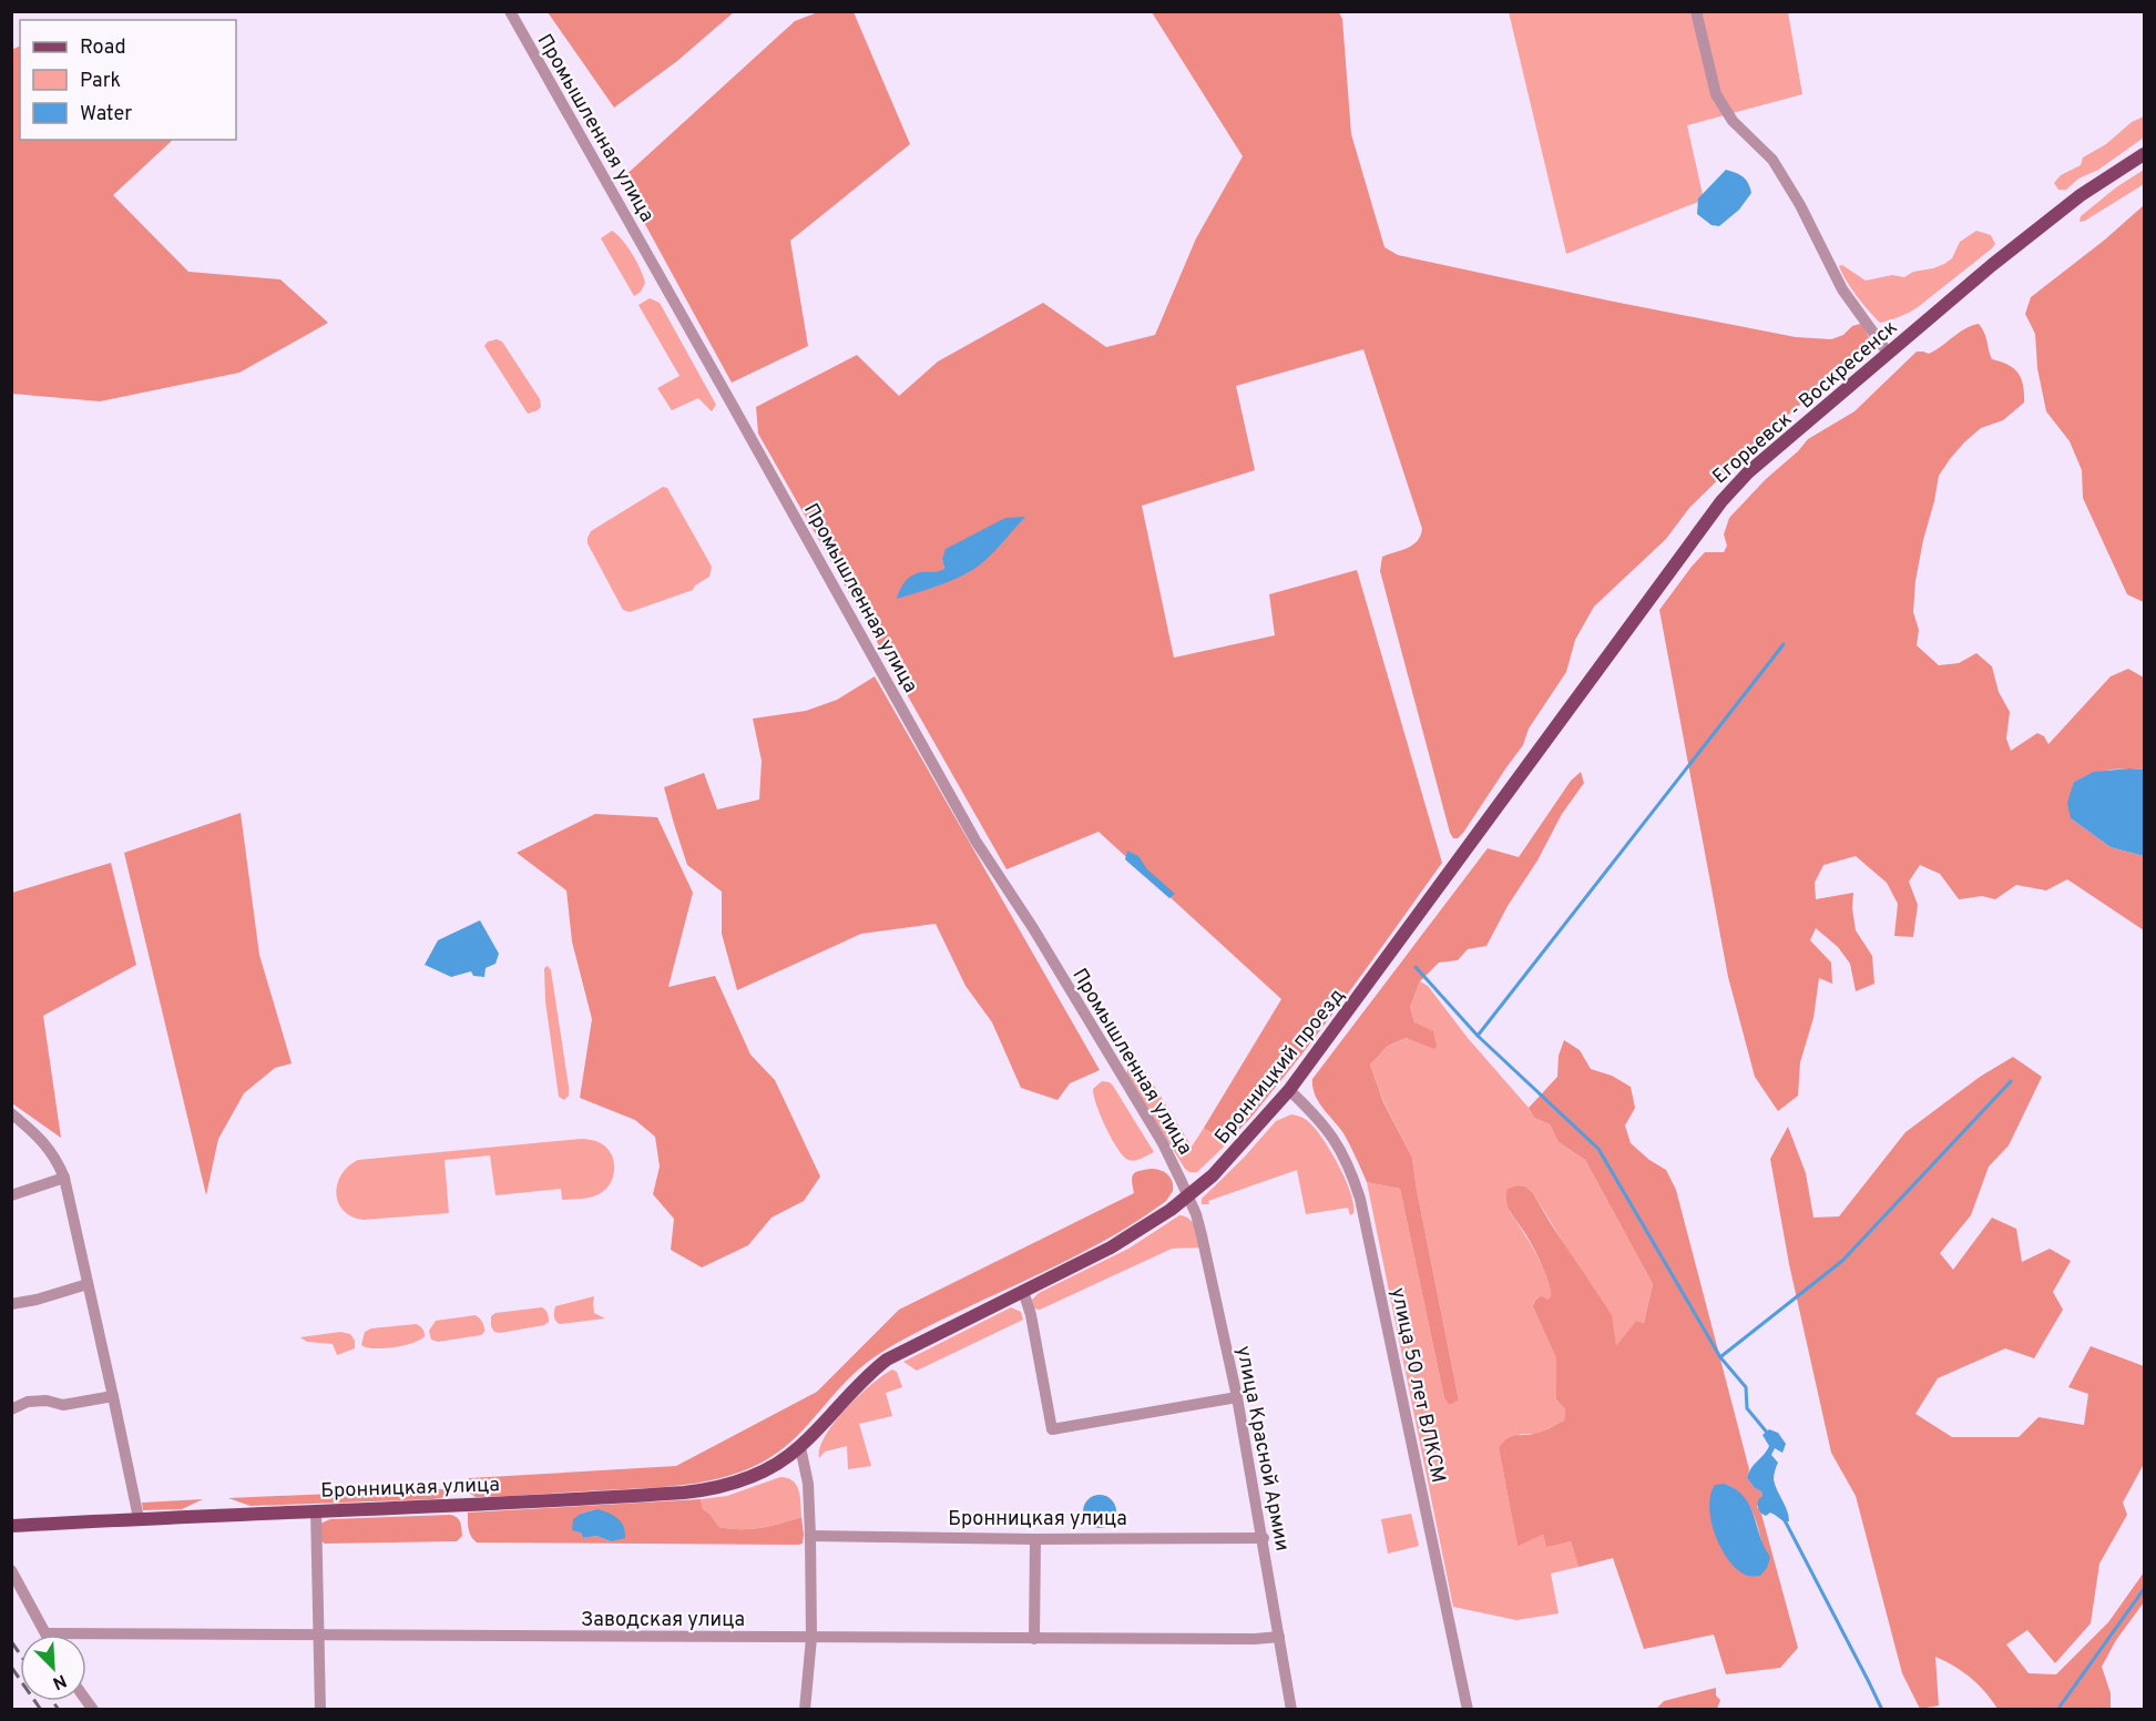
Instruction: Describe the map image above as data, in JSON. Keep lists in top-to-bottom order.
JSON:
{
  "streets": {
    "main road": ["Егорьевск - Воскресенск", "Бронницкий проезд", "Бронницкая улица"],
    "street": [
      "Промышленная улица",
      "улица 50 лет ВЛКСМ",
      "улица Красной Армии",
      "Заводская улица"
    ]
  },
  "crossings": [
    ["Промышленная улица", "Бронницкий проезд"],
    ["Промышленная улица", "улица Красной Армии"],
    ["Егорьевск - Воскресенск", "Бронницкий проезд"],
    ["Бронницкий проезд", "улица 50 лет ВЛКСМ"],
    ["Бронницкий проезд", "улица Красной Армии"],
    ["Бронницкий проезд", "Бронницкая улица"],
    ["улица Красной Армии", "Бронницкая улица"],
    ["улица Красной Армии", "Заводская улица"]
  ],
  "legend": ["Road", "Park", "Water"],
  "north": "bottom right"
}
